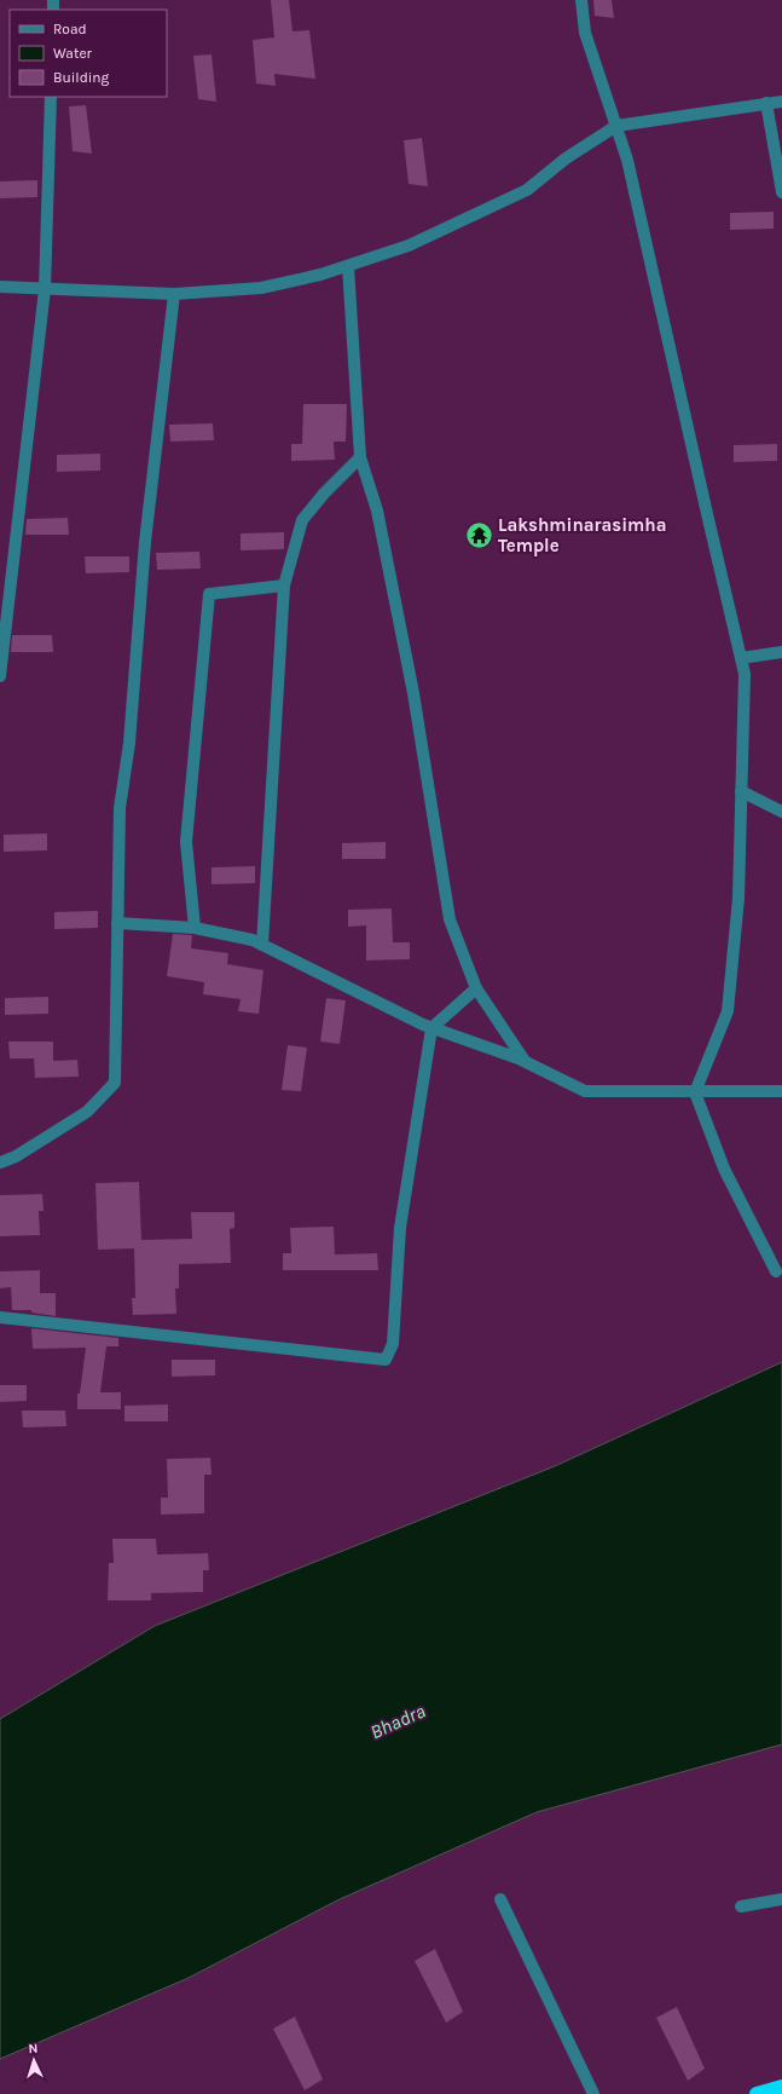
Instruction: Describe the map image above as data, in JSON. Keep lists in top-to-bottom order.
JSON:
{
  "water": ["Bhadra"],
  "places": {
    "temple": ["Lakshminarasimha Temple"]
  },
  "legend": ["Road", "Water", "Building"],
  "north": "top"
}
